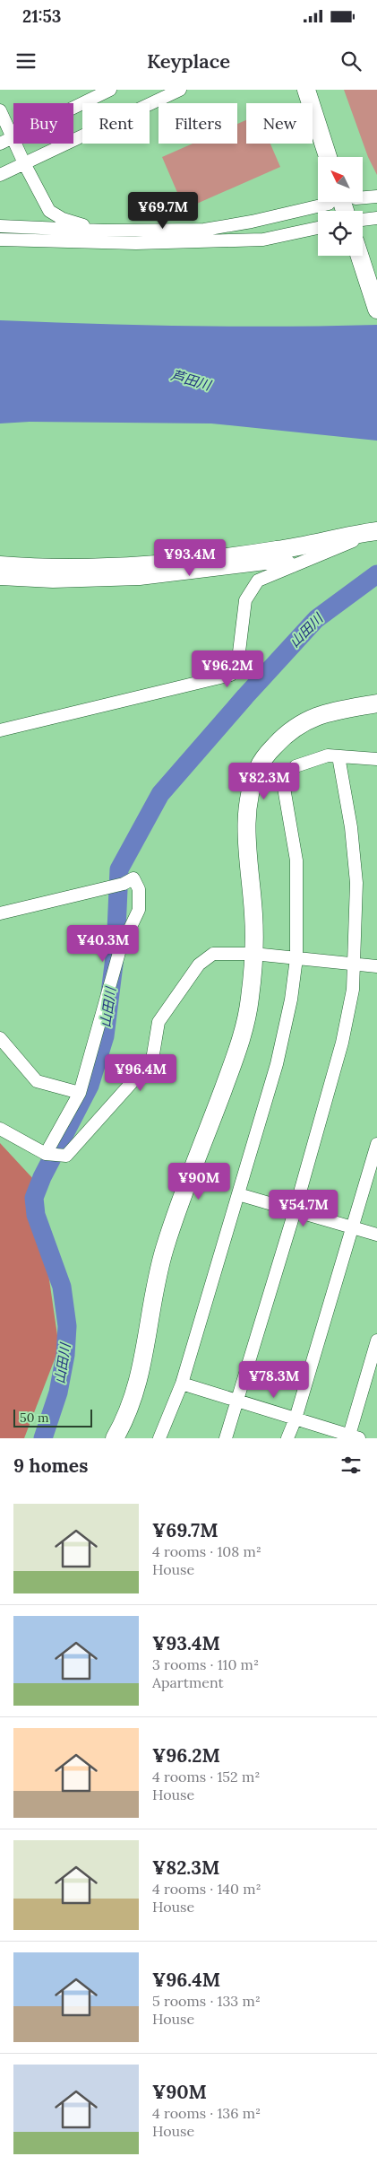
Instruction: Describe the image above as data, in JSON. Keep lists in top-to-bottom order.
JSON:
{
  "water": ["芦田川", "山田川"],
  "scale_bar": "50 m",
  "north": "top left",
  "page": {
    "status": "21:53",
    "header": "Keyplace",
    "chip": [
      "Buy",
      "Rent",
      "Filters",
      "New"
    ],
    "price": [
      "¥69.7M",
      "¥93.4M",
      "¥96.2M",
      "¥82.3M",
      "¥40.3M",
      "¥96.4M",
      "¥90M",
      "¥54.7M",
      "¥78.3M"
    ],
    "scale": "50 m",
    "heading": "9 homes",
    "list": [
      {
        "name": "¥69.7M",
        "note": "4 rooms · 108 m² · House"
      },
      {
        "name": "¥93.4M",
        "note": "3 rooms · 110 m² · Apartment"
      },
      {
        "name": "¥96.2M",
        "note": "4 rooms · 152 m² · House"
      },
      {
        "name": "¥82.3M",
        "note": "4 rooms · 140 m² · House"
      },
      {
        "name": "¥96.4M",
        "note": "5 rooms · 133 m² · House"
      },
      {
        "name": "¥90M",
        "note": "4 rooms · 136 m² · House"
      }
    ]
  }
}
